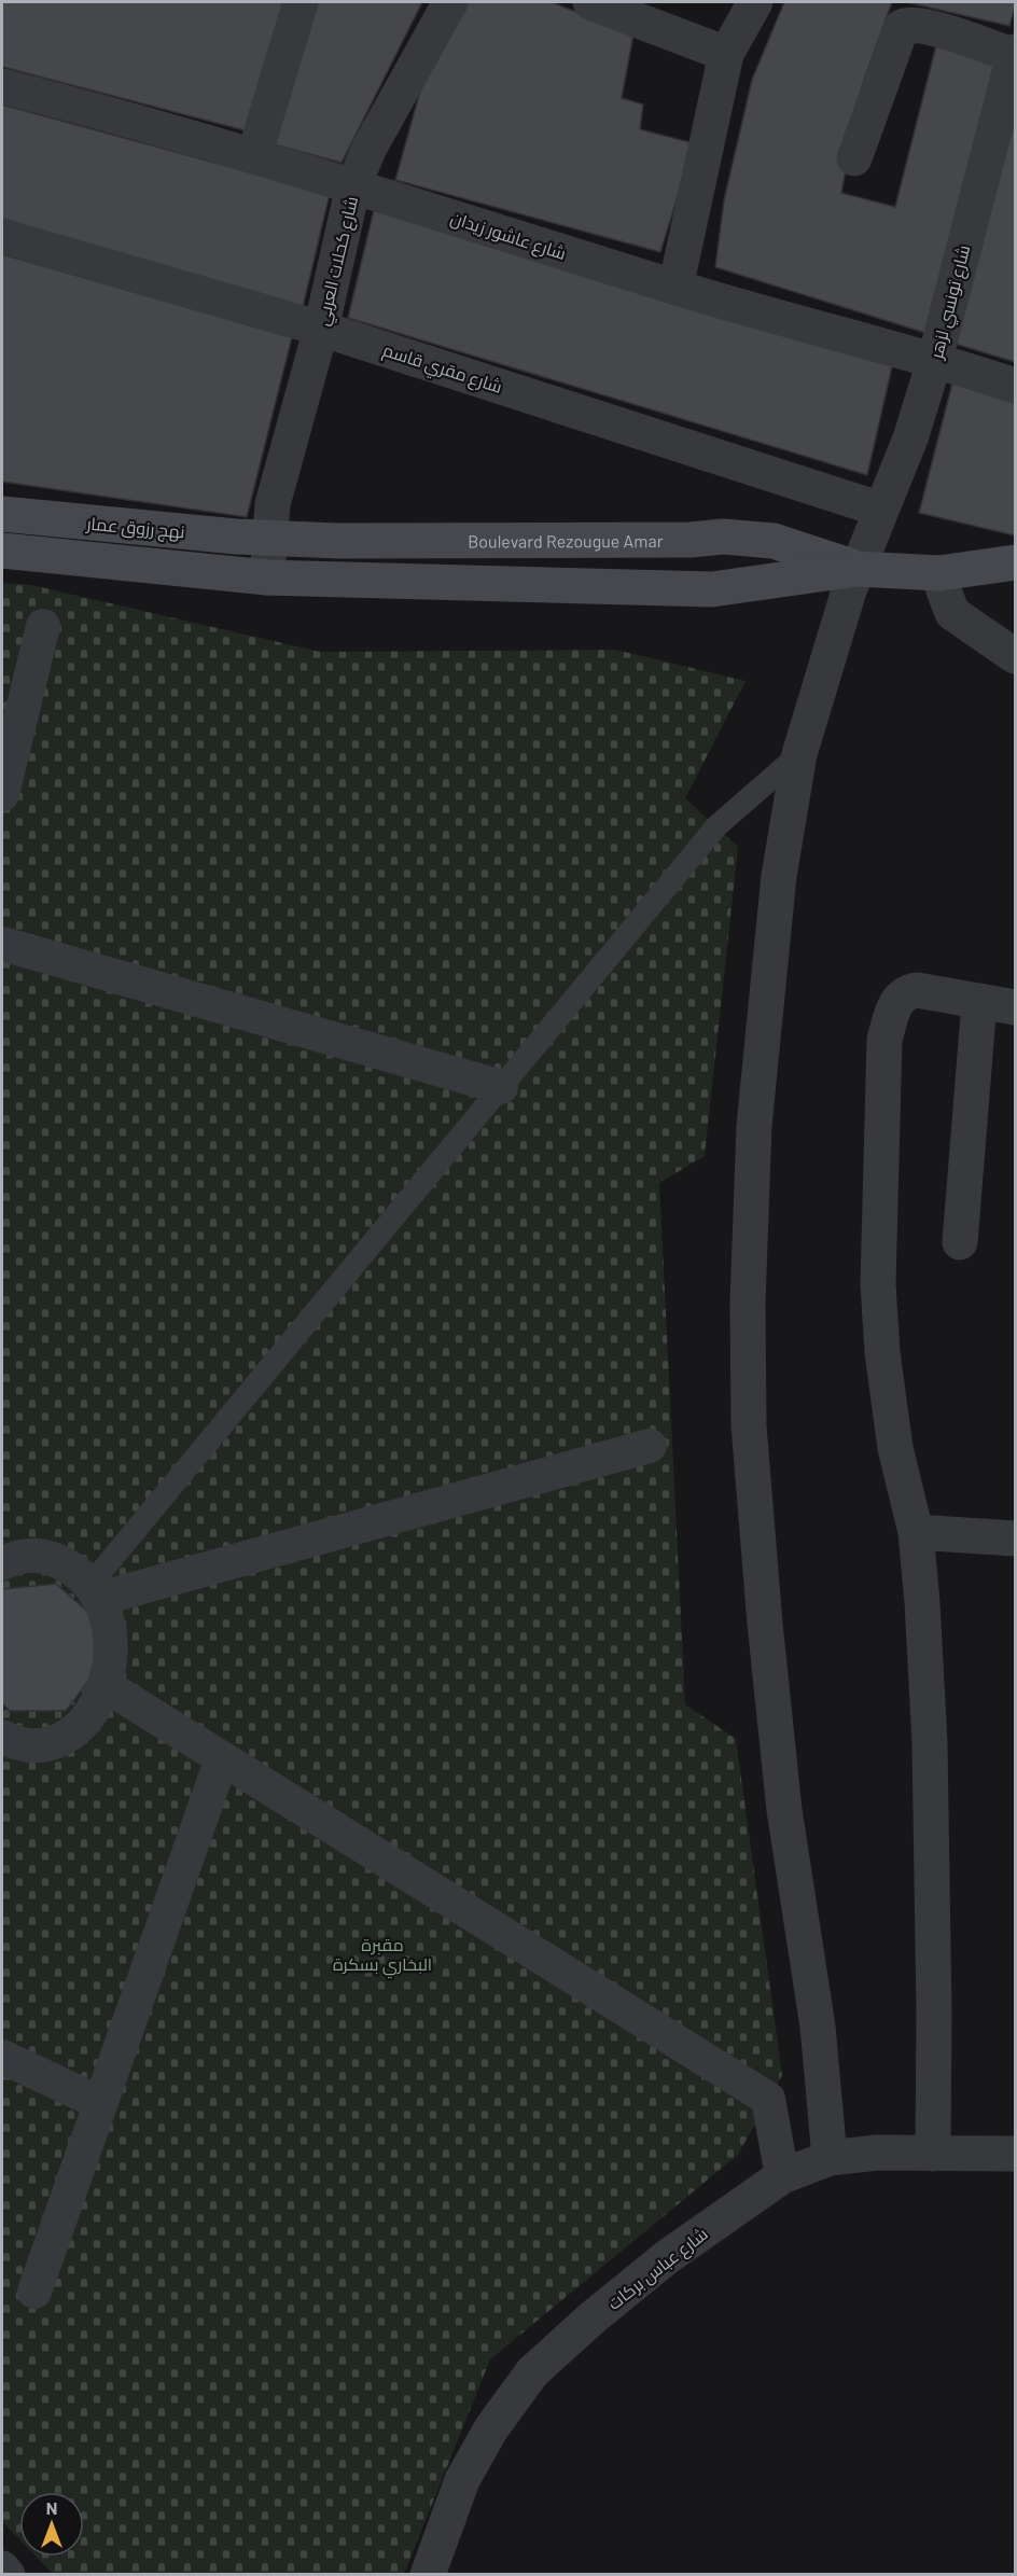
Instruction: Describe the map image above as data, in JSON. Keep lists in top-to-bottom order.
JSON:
{
  "streets": {
    "main road": ["نهج رزوق عمار", "Boulevard Rezougue Amar"],
    "street": [
      "شارع عاشور زيدان",
      "شارع كحلات العربي",
      "شارع تونسي لزهر",
      "شارع مقري قاسم",
      "شارع عباس بركات"
    ]
  },
  "crossings": [
    ["شارع عاشور زيدان", "شارع كحلات العربي"],
    ["شارع عاشور زيدان", "شارع تونسي لزهر"],
    ["شارع كحلات العربي", "شارع مقري قاسم"],
    ["شارع كحلات العربي", "نهج رزوق عمار"],
    ["شارع كحلات العربي", "Boulevard Rezougue Amar"],
    ["شارع تونسي لزهر", "شارع مقري قاسم"],
    ["شارع تونسي لزهر", "Boulevard Rezougue Amar"],
    ["شارع تونسي لزهر", "شارع عباس بركات"],
    ["نهج رزوق عمار", "Boulevard Rezougue Amar"]
  ],
  "parks": ["مقبرة البخاري بسكرة"],
  "north": "top"
}
